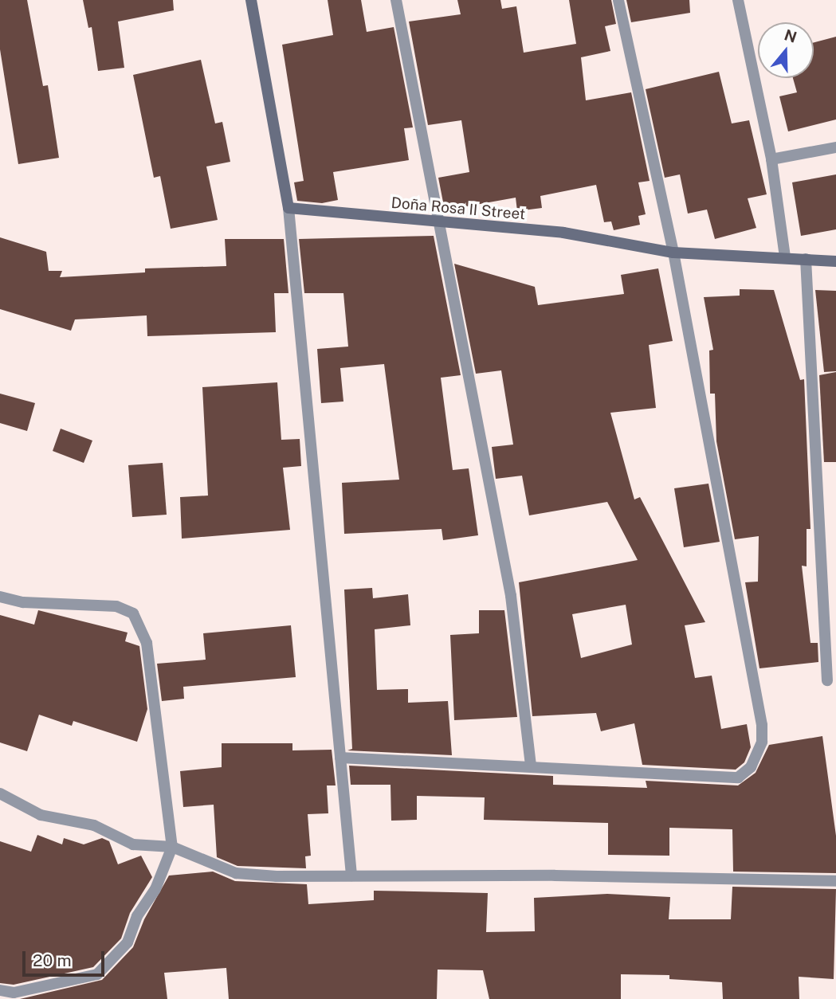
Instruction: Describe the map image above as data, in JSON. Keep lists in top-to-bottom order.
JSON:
{
  "streets": {
    "main road": ["Doña Rosa II Street"]
  },
  "scale_bar": "20 m",
  "north": "top"
}
